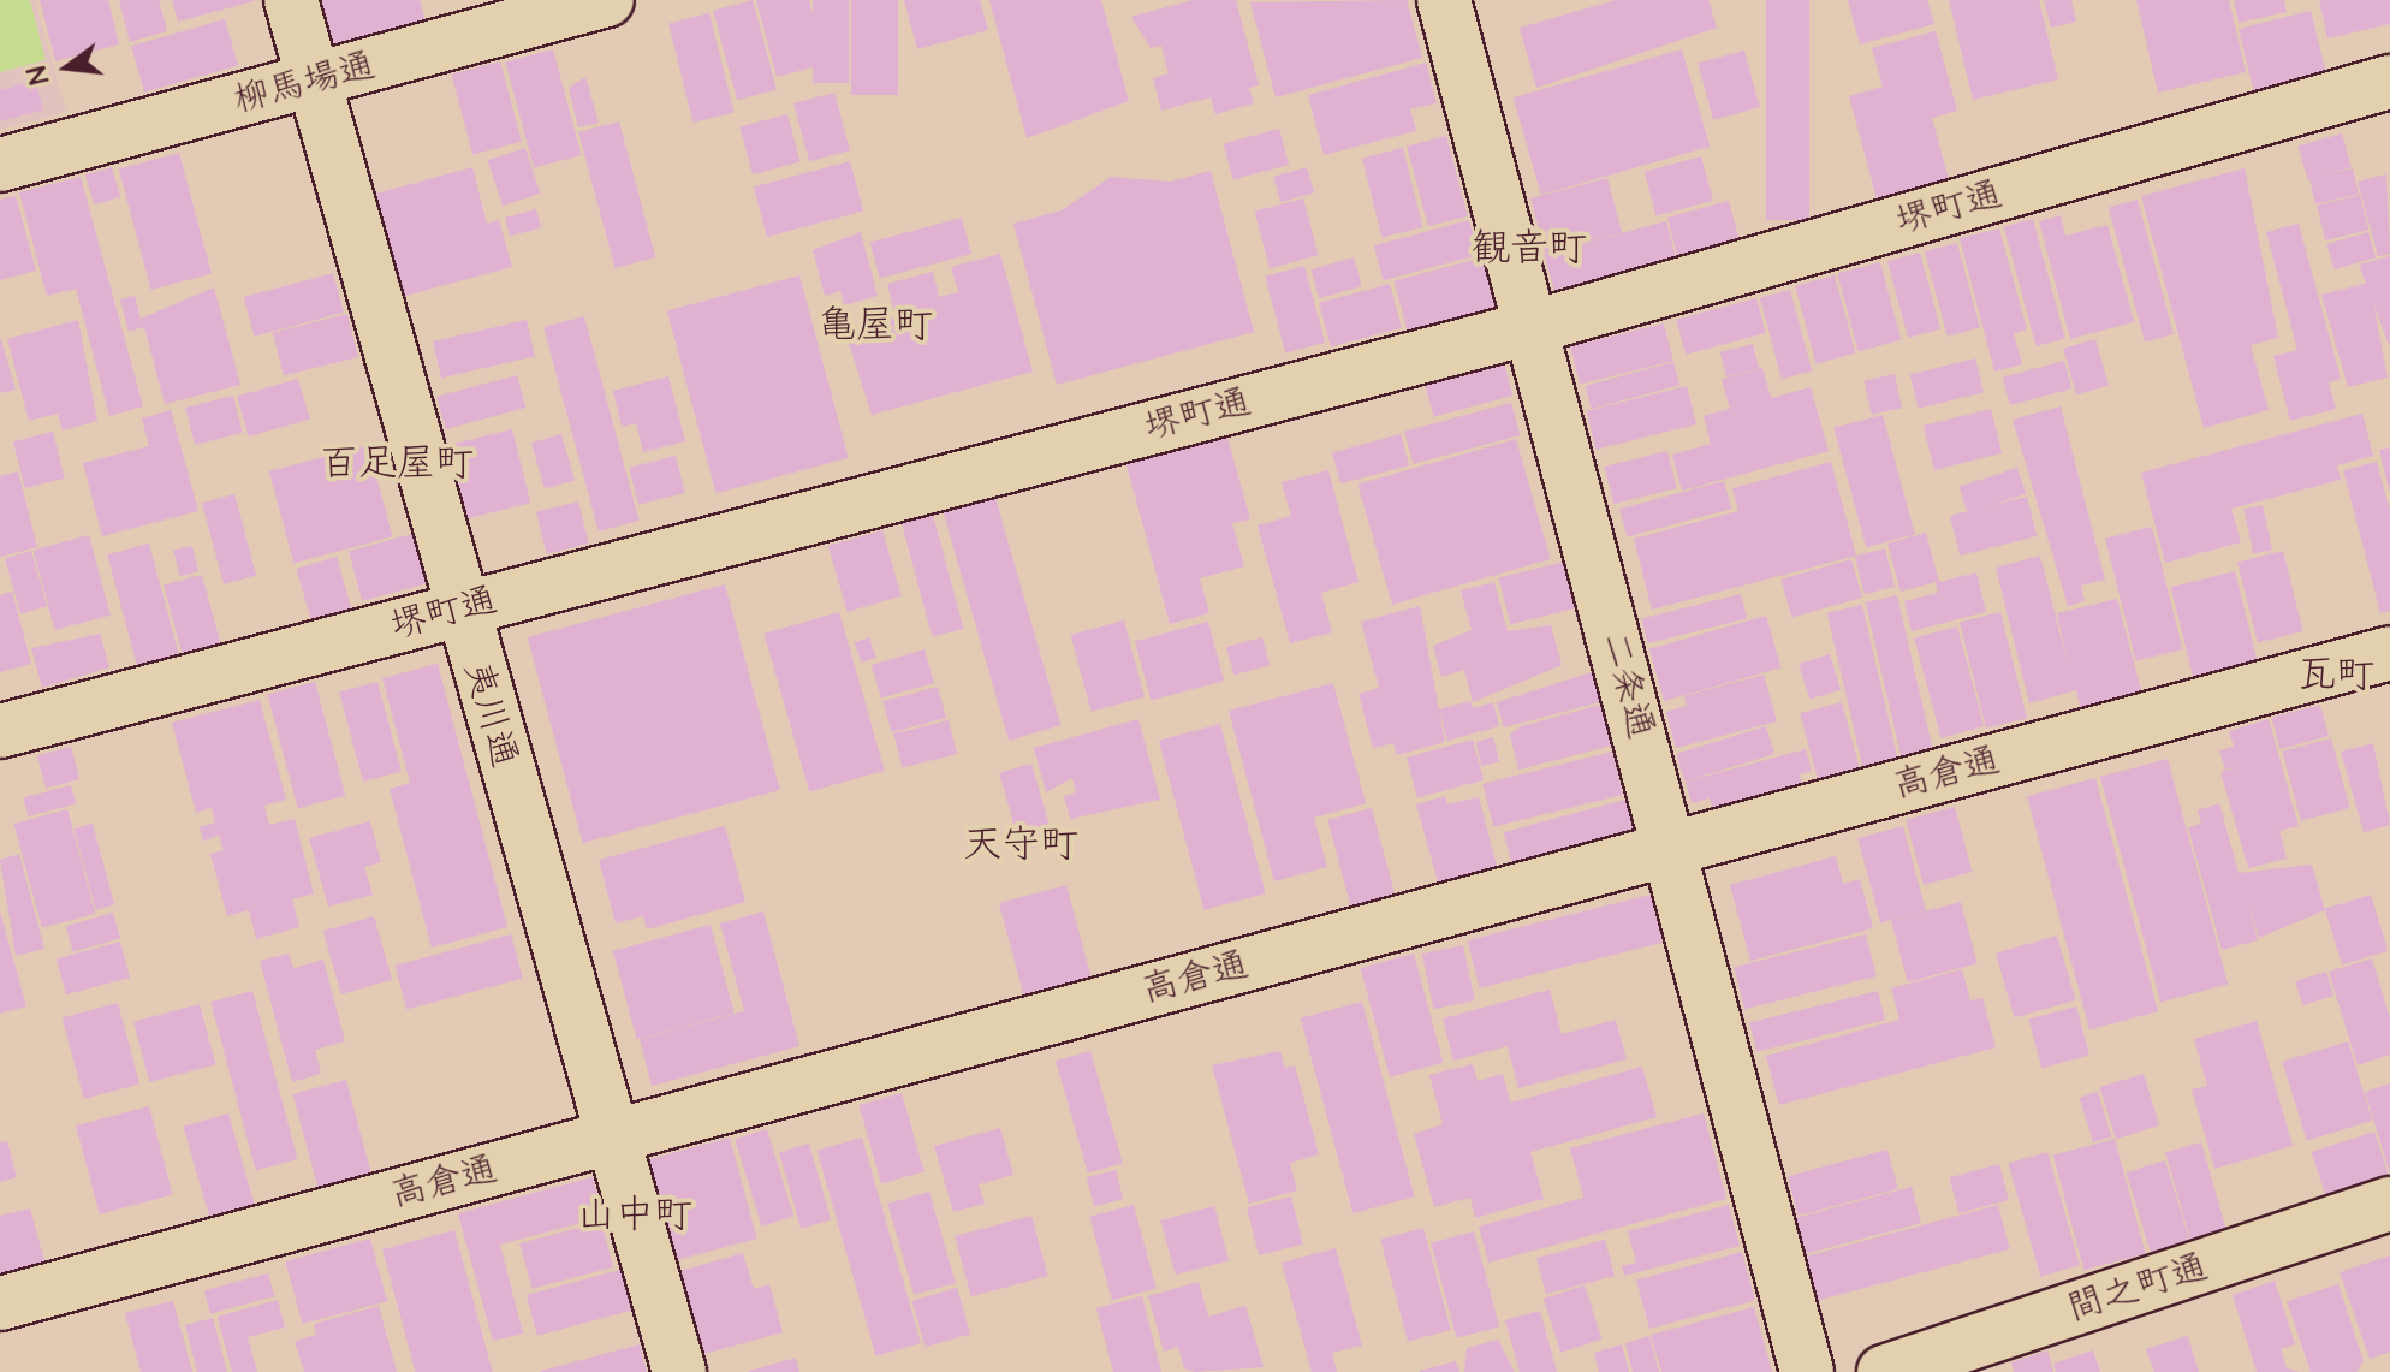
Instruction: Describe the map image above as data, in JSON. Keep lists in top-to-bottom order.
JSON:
{
  "streets": {
    "street": [
      "柳馬場通",
      "堺町通",
      "二条通",
      "夷川通",
      "高倉通",
      "間之町通"
    ]
  },
  "crossings": [
    ["柳馬場通", "夷川通"],
    ["堺町通", "二条通"],
    ["堺町通", "夷川通"],
    ["二条通", "高倉通"],
    ["夷川通", "高倉通"]
  ],
  "districts": [
    "観音町",
    "亀屋町",
    "百足屋町",
    "瓦町",
    "天守町",
    "山中町"
  ],
  "north": "left"
}
